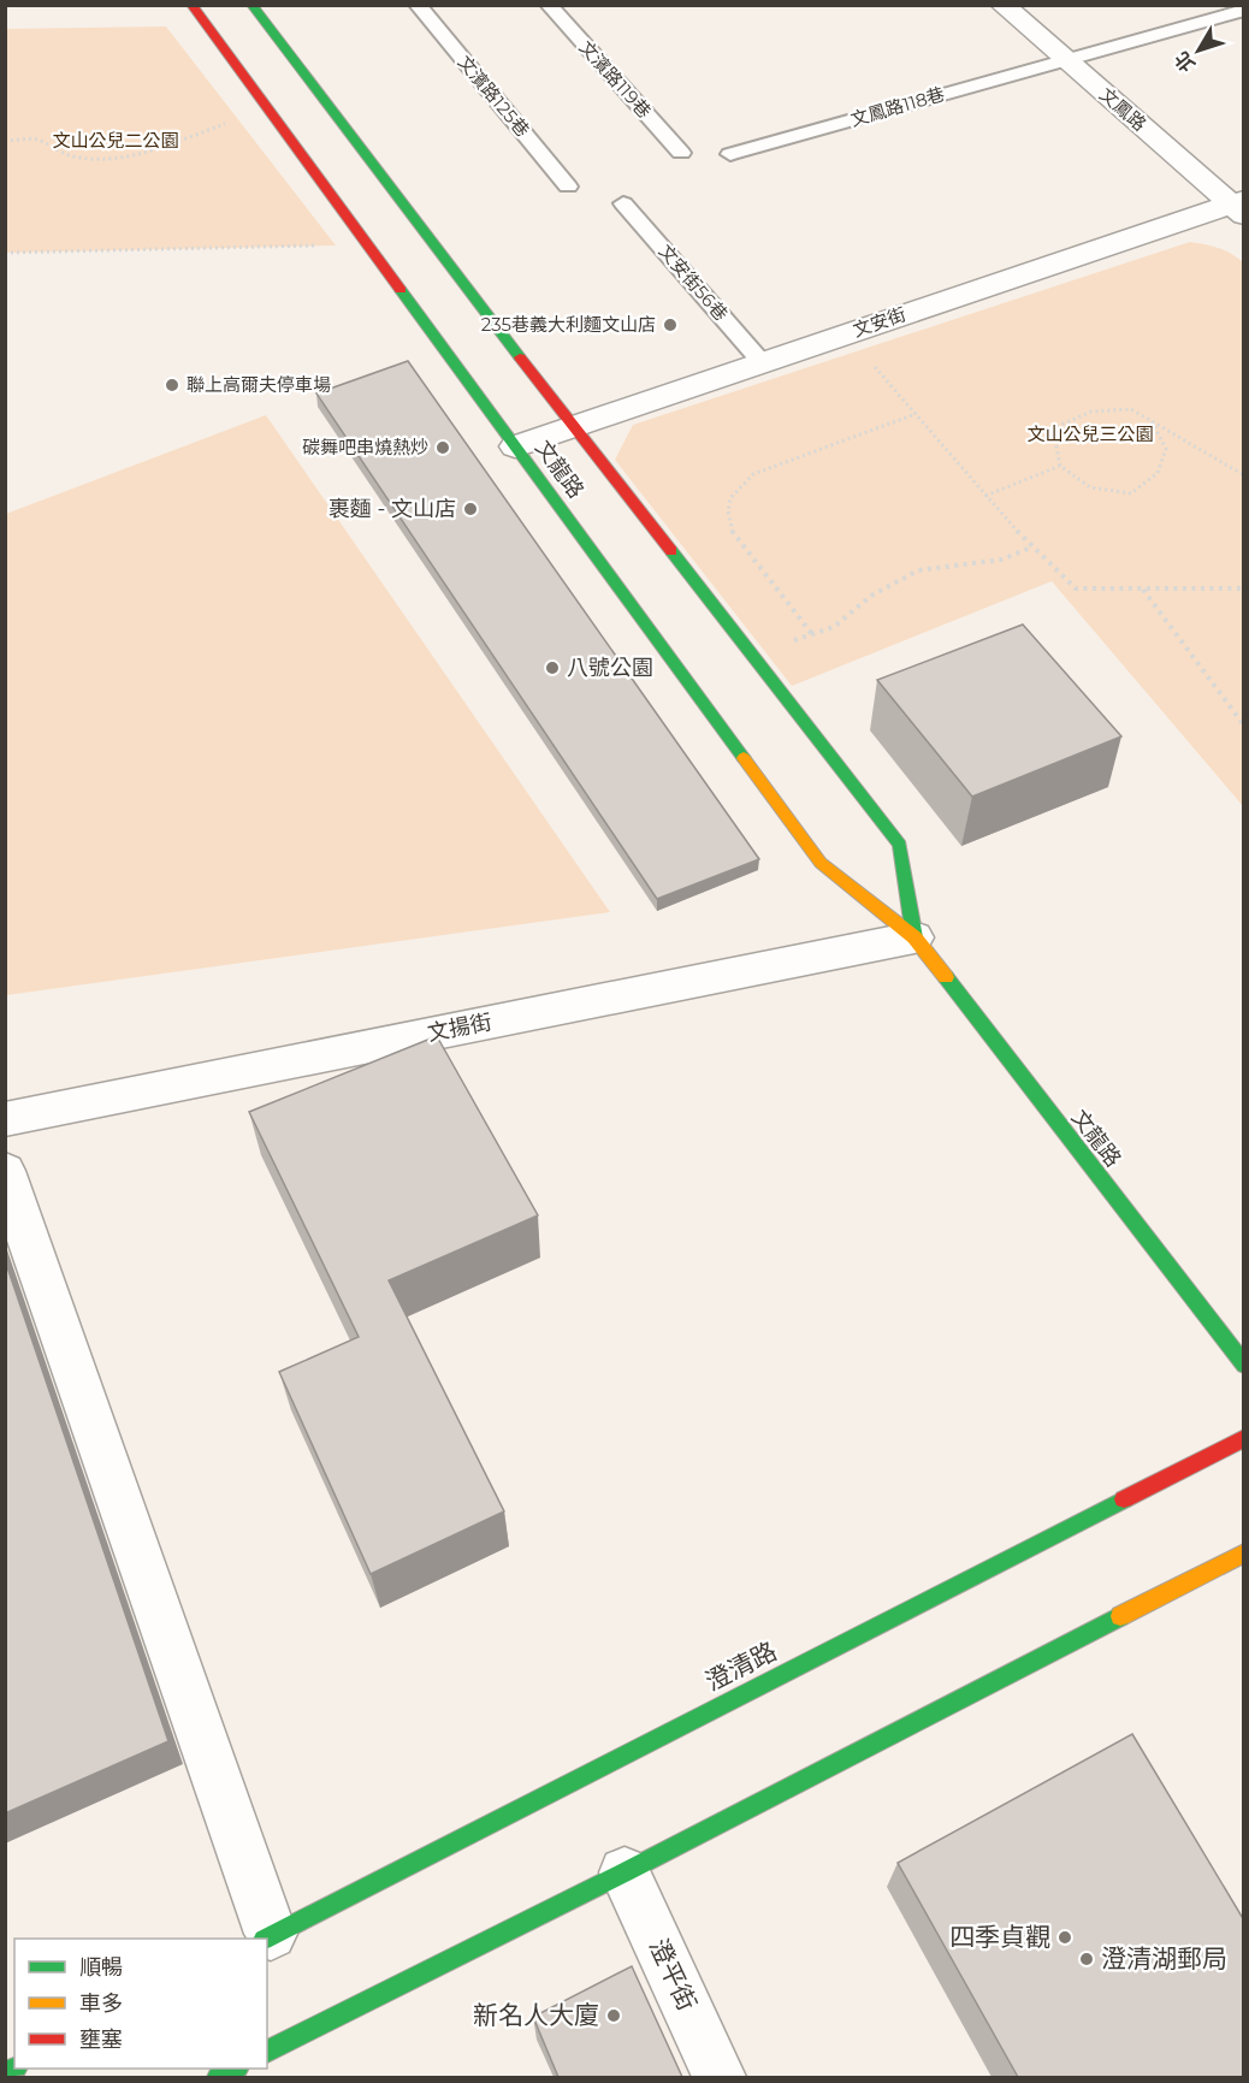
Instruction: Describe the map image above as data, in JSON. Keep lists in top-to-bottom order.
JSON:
{
  "streets": {
    "street": [
      "文鳳路",
      "文安街",
      "文龍路",
      "文揚街",
      "澄清路",
      "澄平街"
    ],
    "lane": [
      "文濱路119巷",
      "文濱路125巷",
      "文鳳路118巷",
      "文安街56巷"
    ]
  },
  "crossings": [
    ["文鳳路118巷", "文鳳路"],
    ["文鳳路", "文安街"],
    ["文安街56巷", "文安街"],
    ["文安街", "文龍路"],
    ["文龍路", "文揚街"]
  ],
  "parks": ["文山公兒二公園", "文山公兒三公園"],
  "places": [
    "235巷義大利麵文山店",
    "聯上高爾夫停車場",
    "碳舞吧串燒熱炒",
    "裹麵 - 文山店",
    "八號公園",
    "四季貞觀",
    "澄清湖郵局",
    "新名人大廈"
  ],
  "legend": ["順暢", "車多", "壅塞"],
  "north": "bottom left"
}
